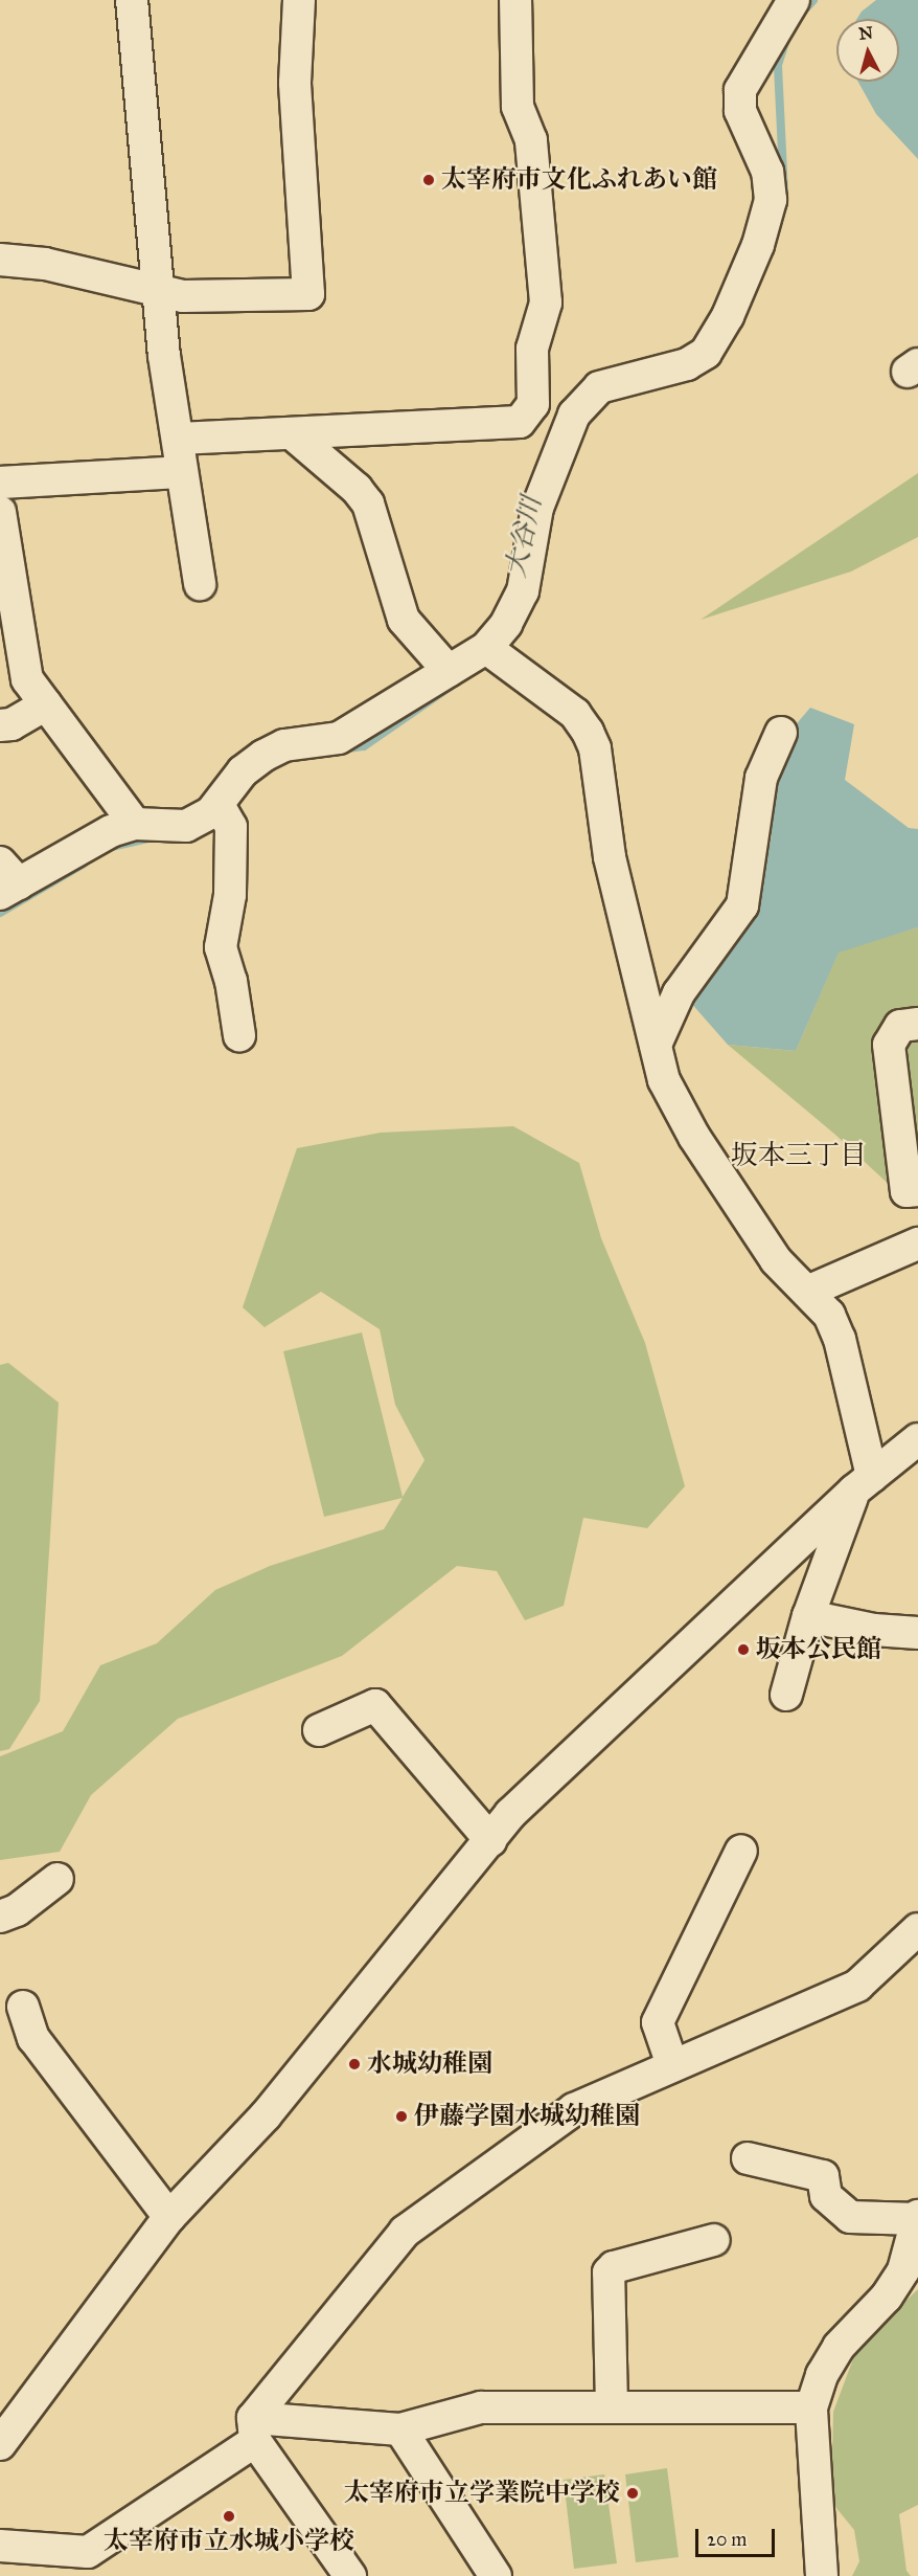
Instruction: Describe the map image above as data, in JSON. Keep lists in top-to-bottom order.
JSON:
{
  "districts": ["坂本三丁目"],
  "water": ["大谷川"],
  "places": [
    "太宰府市文化ふれあい館",
    "坂本公民館",
    "水城幼稚園",
    "伊藤学園水城幼稚園",
    "太宰府市立学業院中学校",
    "太宰府市立水城小学校"
  ],
  "scale_bar": "20 m",
  "north": "top"
}
